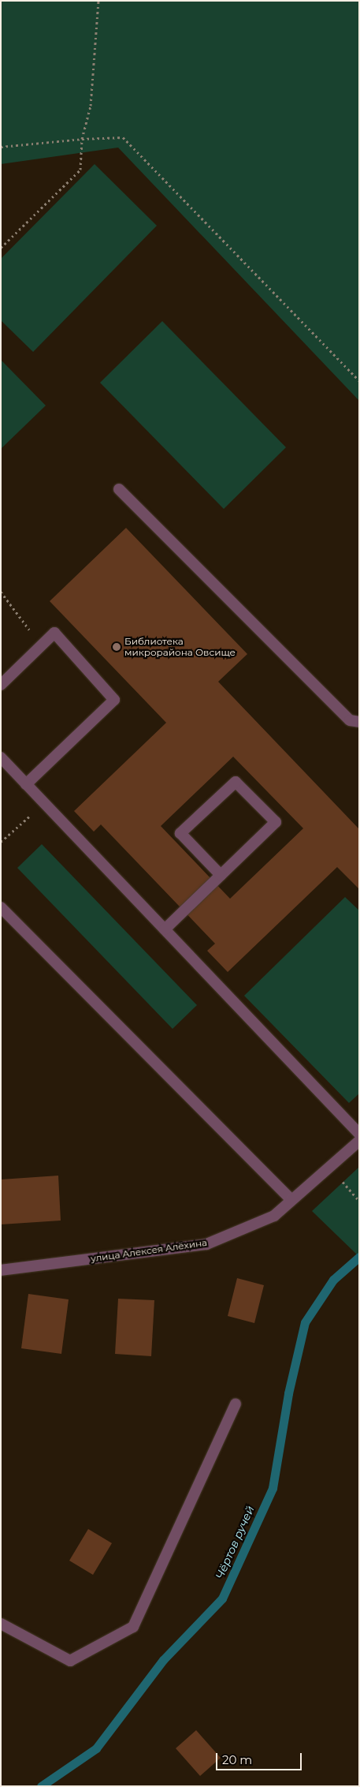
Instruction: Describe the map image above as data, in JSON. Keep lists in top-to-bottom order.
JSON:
{
  "streets": {
    "street": ["улица Алексея Алёхина"]
  },
  "water": ["Чёртов ручей"],
  "places": ["Библиотека микрорайона Овсище"],
  "scale_bar": "20 m"
}
